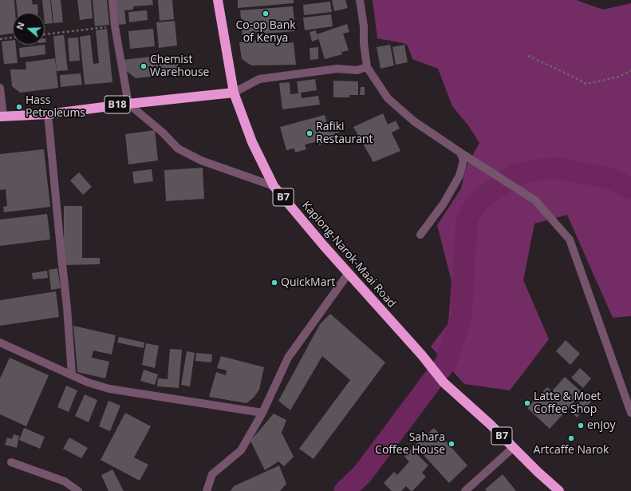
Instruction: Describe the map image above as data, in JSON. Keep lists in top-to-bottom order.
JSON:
{
  "streets": {
    "highway": ["B18", "B7", "Kaplong-Narok-Maai Road"]
  },
  "crossings": [
    ["B18", "Kaplong-Narok-Maai Road"],
    ["B7", "Kaplong-Narok-Maai Road"]
  ],
  "places": [
    "Co-op Bank of Kenya",
    "Chemist Warehouse",
    "Hass Petroleums",
    "Rafiki Restaurant",
    "QuickMart",
    "Latte & Moet Coffee Shop",
    "enjoy",
    "Artcaffe Narok",
    "Sahara Coffee House"
  ],
  "north": "left"
}
